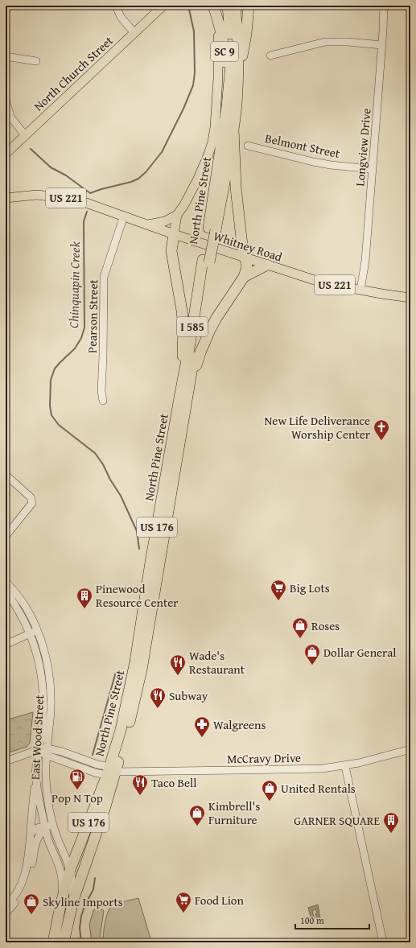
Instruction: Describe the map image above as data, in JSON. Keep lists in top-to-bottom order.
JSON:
{
  "streets": {
    "highway": [
      "SC 9",
      "North Pine Street",
      "I 585",
      "US 176"
    ],
    "main road": ["North Church Street", "US 221", "Whitney Road"],
    "street": [
      "Belmont Street",
      "Longview Drive",
      "Pearson Street",
      "East Wood Street",
      "McCravy Drive"
    ]
  },
  "crossings": [
    ["SC 9", "North Pine Street"],
    ["Belmont Street", "Longview Drive"],
    ["Longview Drive", "Whitney Road"],
    ["North Pine Street", "East Wood Street"],
    ["North Pine Street", "McCravy Drive"],
    ["Whitney Road", "Pearson Street"],
    ["East Wood Street", "McCravy Drive"]
  ],
  "water": ["Chinquapin Creek"],
  "places": {
    "church": ["New Life Deliverance Worship Center"],
    "supermarket": ["Big Lots", "Food Lion"],
    "building": ["Pinewood Resource Center", "GARNER SQUARE"],
    "shop": [
      "Roses",
      "Dollar General",
      "United Rentals",
      "Kimbrell's Furniture",
      "Skyline Imports"
    ],
    "restaurant": ["Wade's Restaurant", "Subway", "Taco Bell"],
    "pharmacy": ["Walgreens"],
    "fuel station": ["Pop N Top"]
  },
  "scale_bar": "100 m"
}
